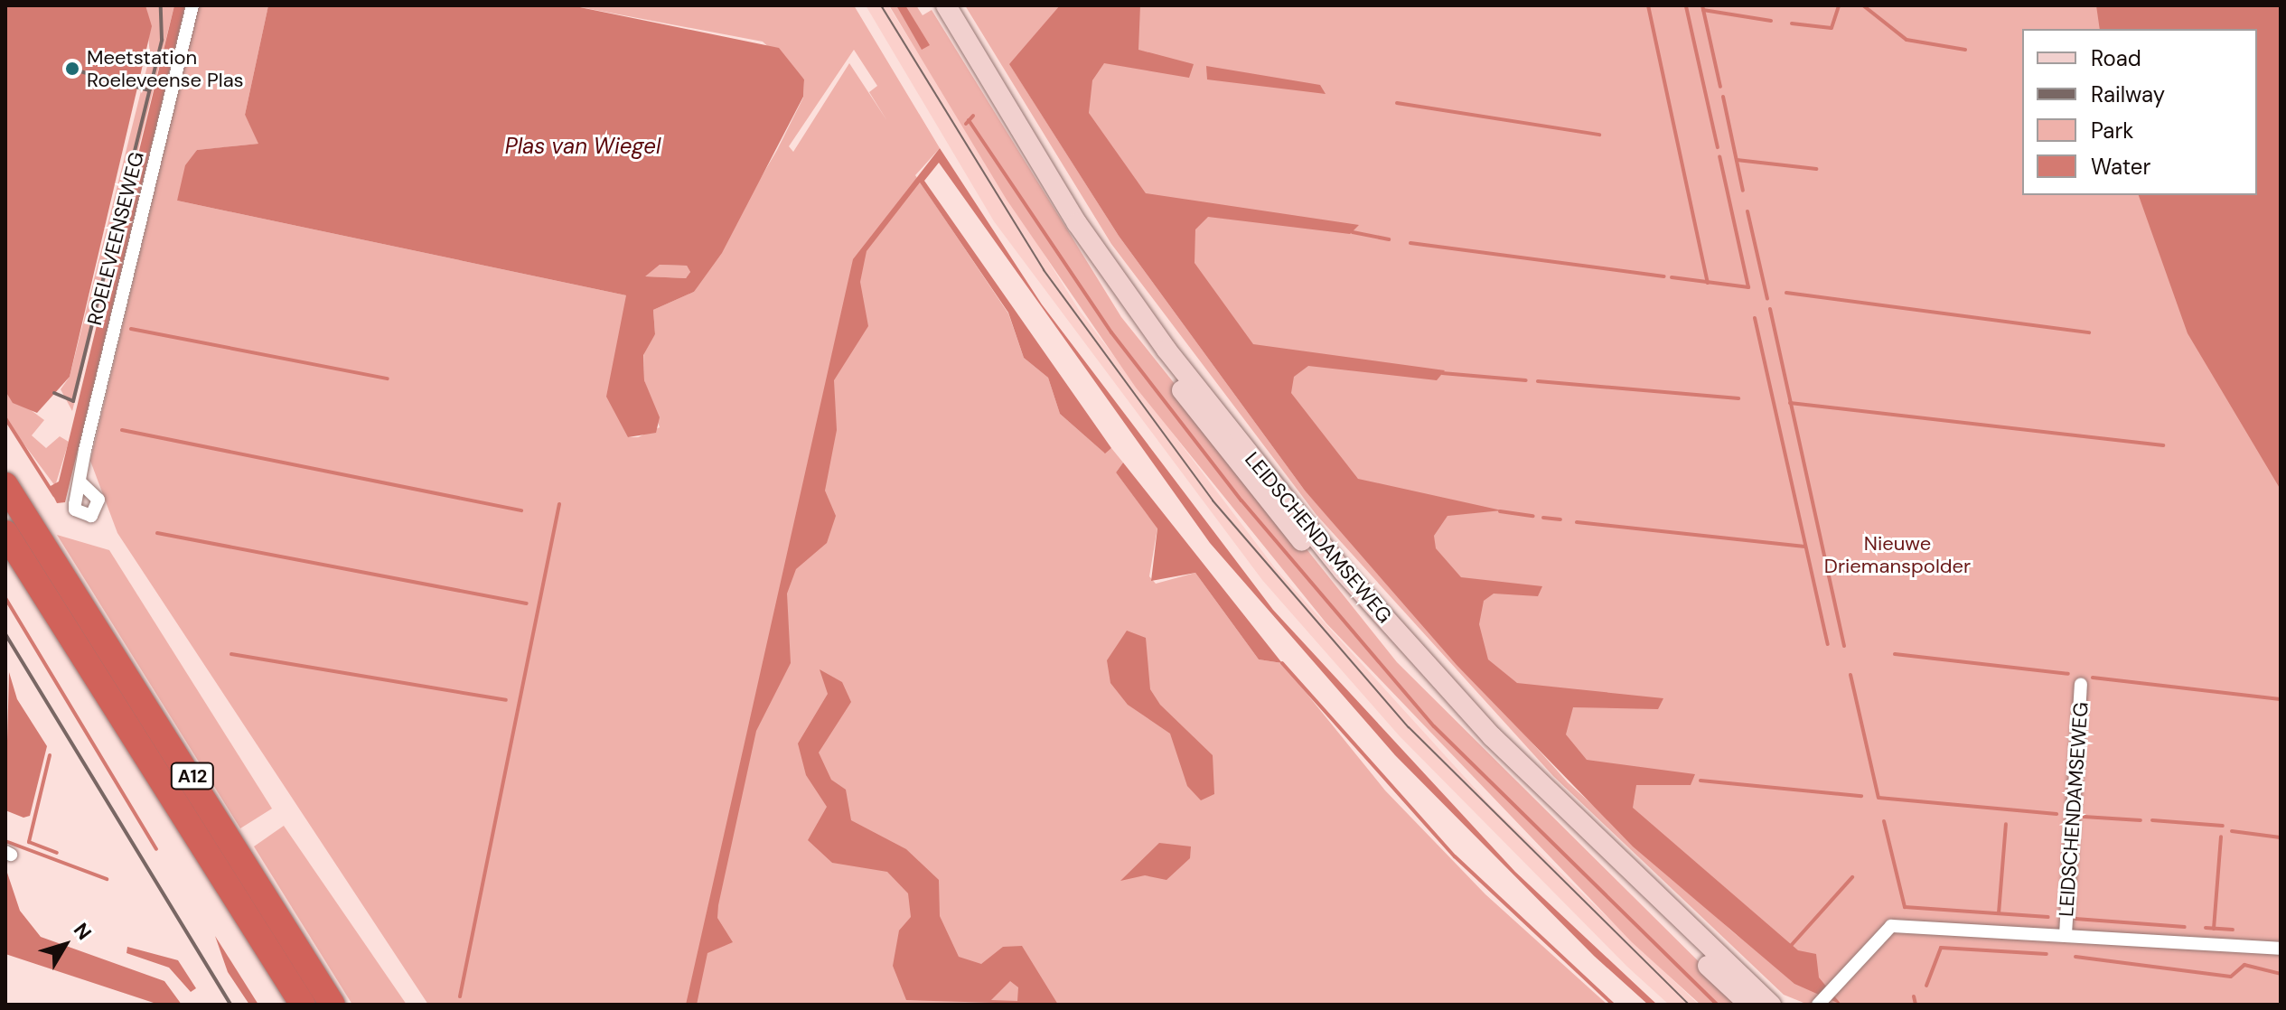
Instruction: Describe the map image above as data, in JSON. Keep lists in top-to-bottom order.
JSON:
{
  "streets": {
    "highway": ["A12"],
    "main road": ["LEIDSCHENDAMSEWEG"],
    "street": ["ROELEVEENSEWEG"]
  },
  "water": ["Plas van Wiegel"],
  "parks": ["Nieuwe Driemanspolder"],
  "places": ["Meetstation Roeleveense Plas"],
  "legend": [
    "Road",
    "Railway",
    "Park",
    "Water"
  ],
  "north": "top right"
}
